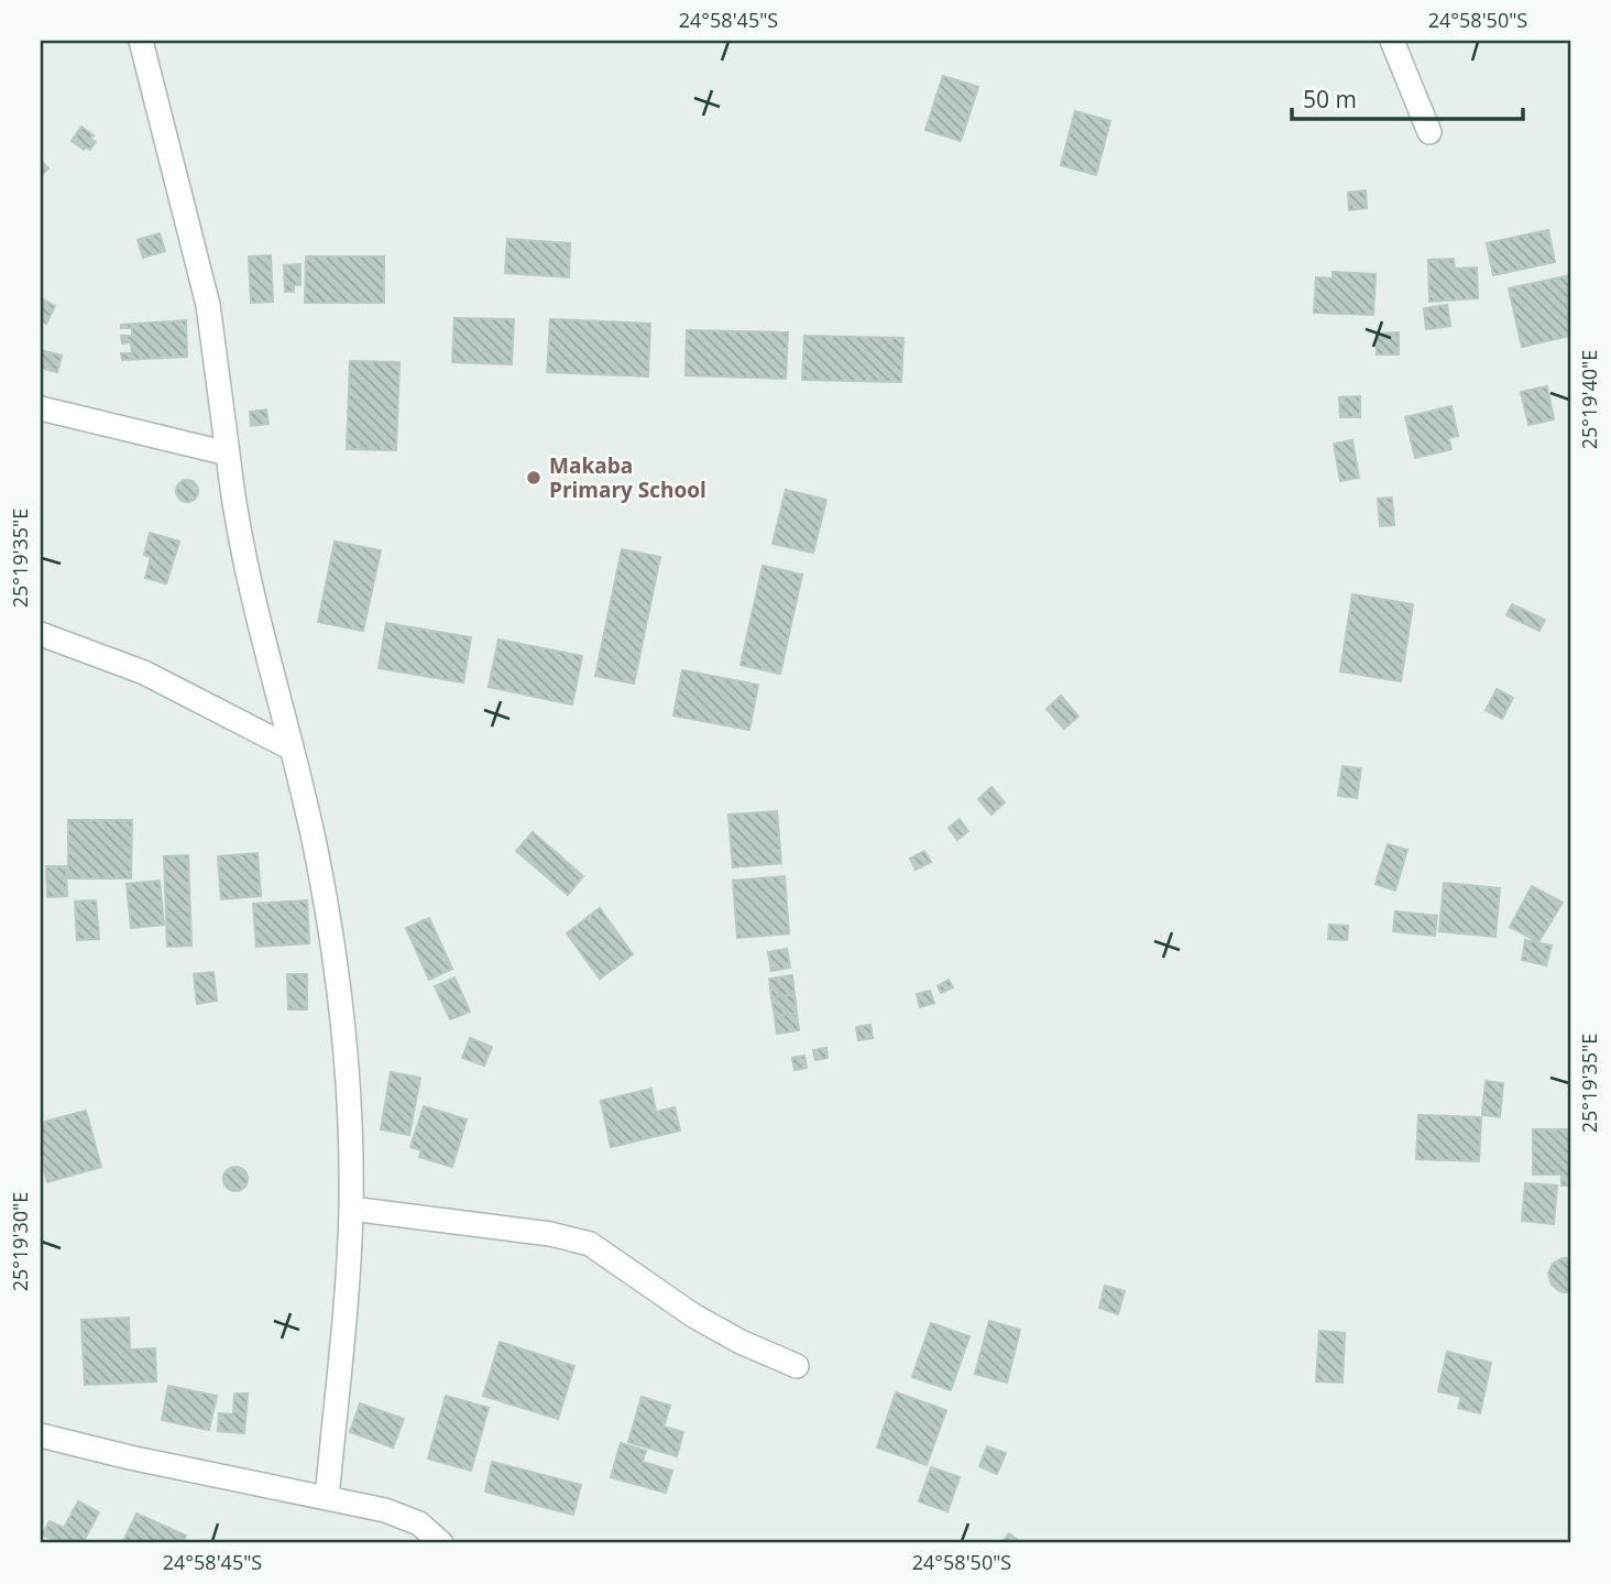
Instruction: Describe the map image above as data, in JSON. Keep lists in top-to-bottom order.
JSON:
{
  "places": ["Makaba Primary School"],
  "scale_bar": "50 m",
  "coordinates": [
    "24°58'45\"S",
    "24°58'50\"S",
    "25°19'40\"E",
    "25°19'35\"E",
    "25°19'30\"E"
  ]
}
